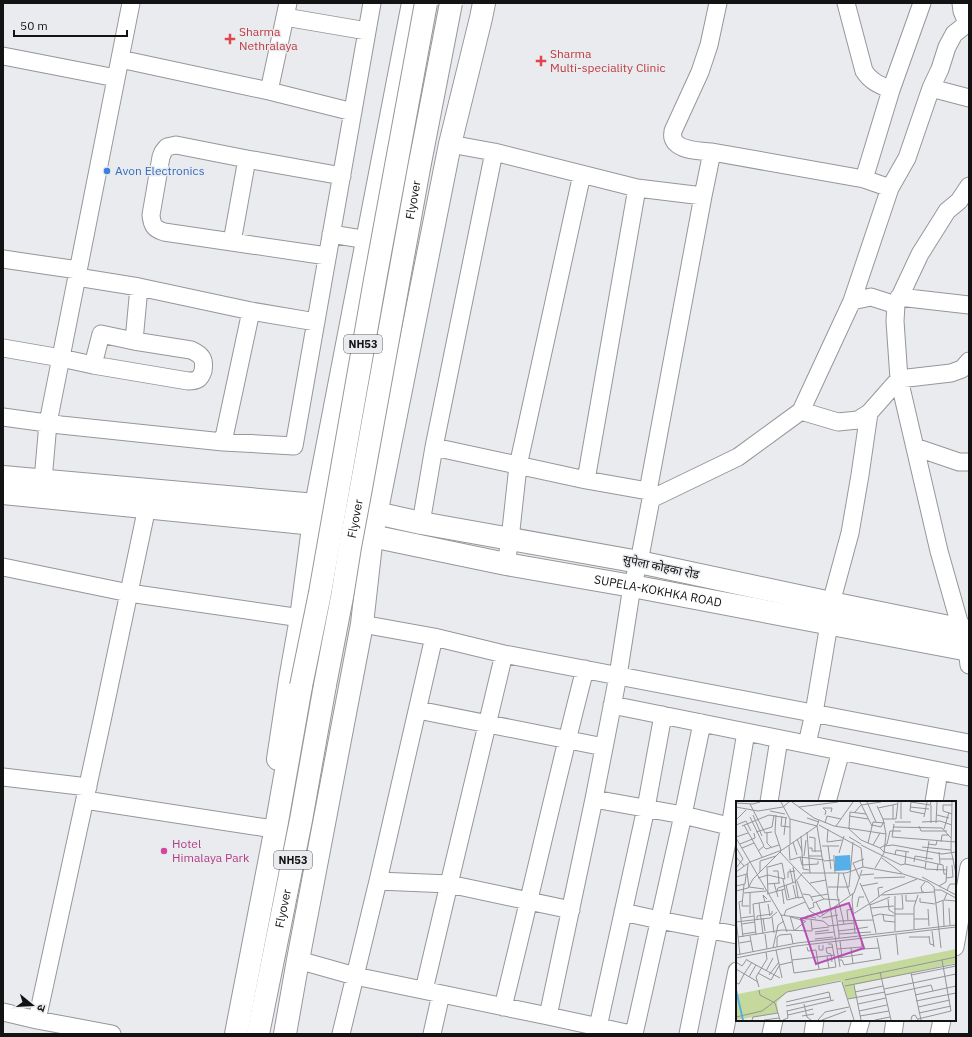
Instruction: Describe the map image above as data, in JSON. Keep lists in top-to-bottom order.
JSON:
{
  "streets": {
    "main road": [
      "Flyover",
      "NH53",
      "सुपेला कोहका रोड",
      "SUPELA-KOKHKA ROAD"
    ]
  },
  "crossings": [
    ["सुपेला कोहका रोड", "SUPELA-KOKHKA ROAD"]
  ],
  "places": {
    "health": ["Sharma Nethralaya", "Sharma Multi-speciality Clinic"],
    "other": ["Avon Electronics", "Hotel Himalaya Park"]
  },
  "scale_bar": "50 m",
  "north": "right"
}
